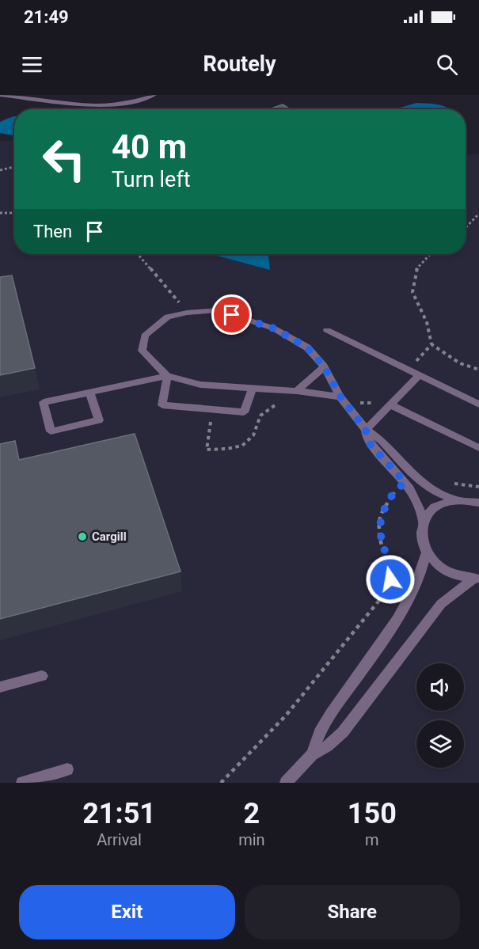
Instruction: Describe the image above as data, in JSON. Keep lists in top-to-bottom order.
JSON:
{
  "places": ["Cargill"],
  "page": {
    "status": "21:49",
    "header": "Routely",
    "turn": ["40 m", "Turn left"],
    "then": "Then",
    "eta": [
      "21:51",
      "Arrival",
      "2",
      "min",
      "150",
      "m"
    ],
    "buttons": ["Exit", "Share"]
  }
}
